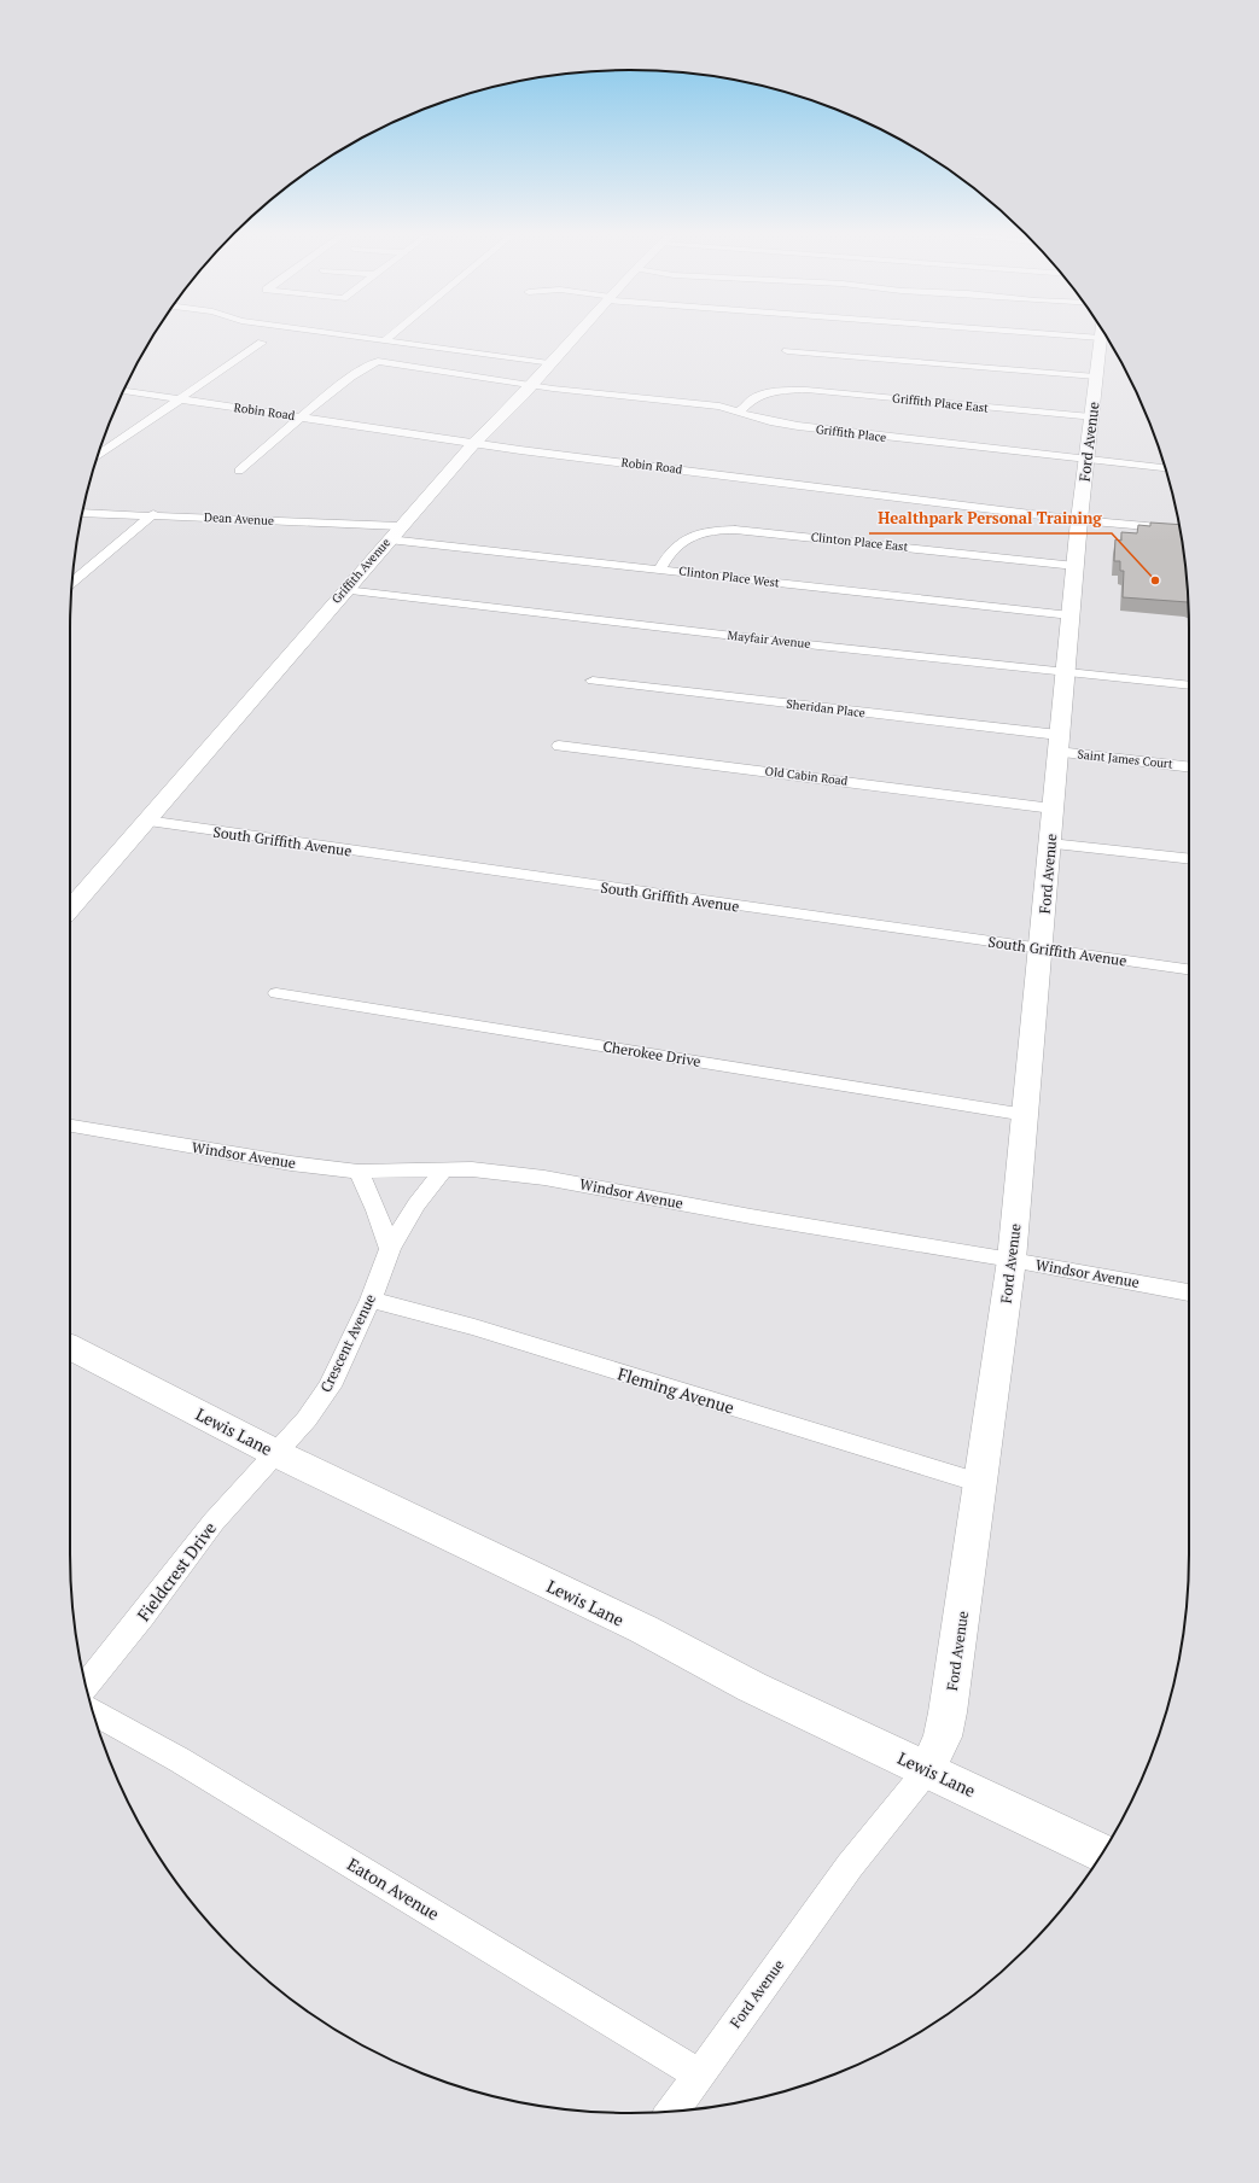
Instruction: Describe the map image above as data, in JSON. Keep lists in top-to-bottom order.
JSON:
{
  "streets": {
    "street": [
      "Griffith Place East",
      "Robin Road",
      "Griffith Place",
      "Ford Avenue",
      "Dean Avenue",
      "Clinton Place East",
      "Griffith Avenue",
      "Clinton Place West",
      "Mayfair Avenue",
      "Sheridan Place",
      "Saint James Court",
      "Old Cabin Road",
      "South Griffith Avenue",
      "Cherokee Drive",
      "Windsor Avenue",
      "Crescent Avenue",
      "Fleming Avenue",
      "Lewis Lane",
      "Fieldcrest Drive",
      "Eaton Avenue"
    ]
  },
  "crossings": [
    ["Griffith Place East", "Griffith Place"],
    ["Griffith Place East", "Ford Avenue"],
    ["Robin Road", "Griffith Place"],
    ["Robin Road", "Ford Avenue"],
    ["Robin Road", "Griffith Avenue"],
    ["Griffith Place", "Ford Avenue"],
    ["Griffith Place", "Griffith Avenue"],
    ["Ford Avenue", "Clinton Place East"],
    ["Ford Avenue", "Clinton Place West"],
    ["Ford Avenue", "Mayfair Avenue"],
    ["Ford Avenue", "Sheridan Place"],
    ["Ford Avenue", "Saint James Court"],
    ["Ford Avenue", "Old Cabin Road"],
    ["Ford Avenue", "South Griffith Avenue"],
    ["Ford Avenue", "Cherokee Drive"],
    ["Ford Avenue", "Windsor Avenue"],
    ["Ford Avenue", "Fleming Avenue"],
    ["Ford Avenue", "Lewis Lane"],
    ["Ford Avenue", "Eaton Avenue"],
    ["Dean Avenue", "Griffith Avenue"],
    ["Dean Avenue", "Clinton Place West"],
    ["Clinton Place East", "Clinton Place West"],
    ["Griffith Avenue", "Clinton Place West"],
    ["Griffith Avenue", "Mayfair Avenue"],
    ["Griffith Avenue", "South Griffith Avenue"],
    ["Sheridan Place", "Saint James Court"],
    ["Windsor Avenue", "Crescent Avenue"],
    ["Crescent Avenue", "Fleming Avenue"],
    ["Crescent Avenue", "Lewis Lane"],
    ["Crescent Avenue", "Fieldcrest Drive"],
    ["Lewis Lane", "Fieldcrest Drive"]
  ],
  "places": ["Healthpark Personal Training"]
}
